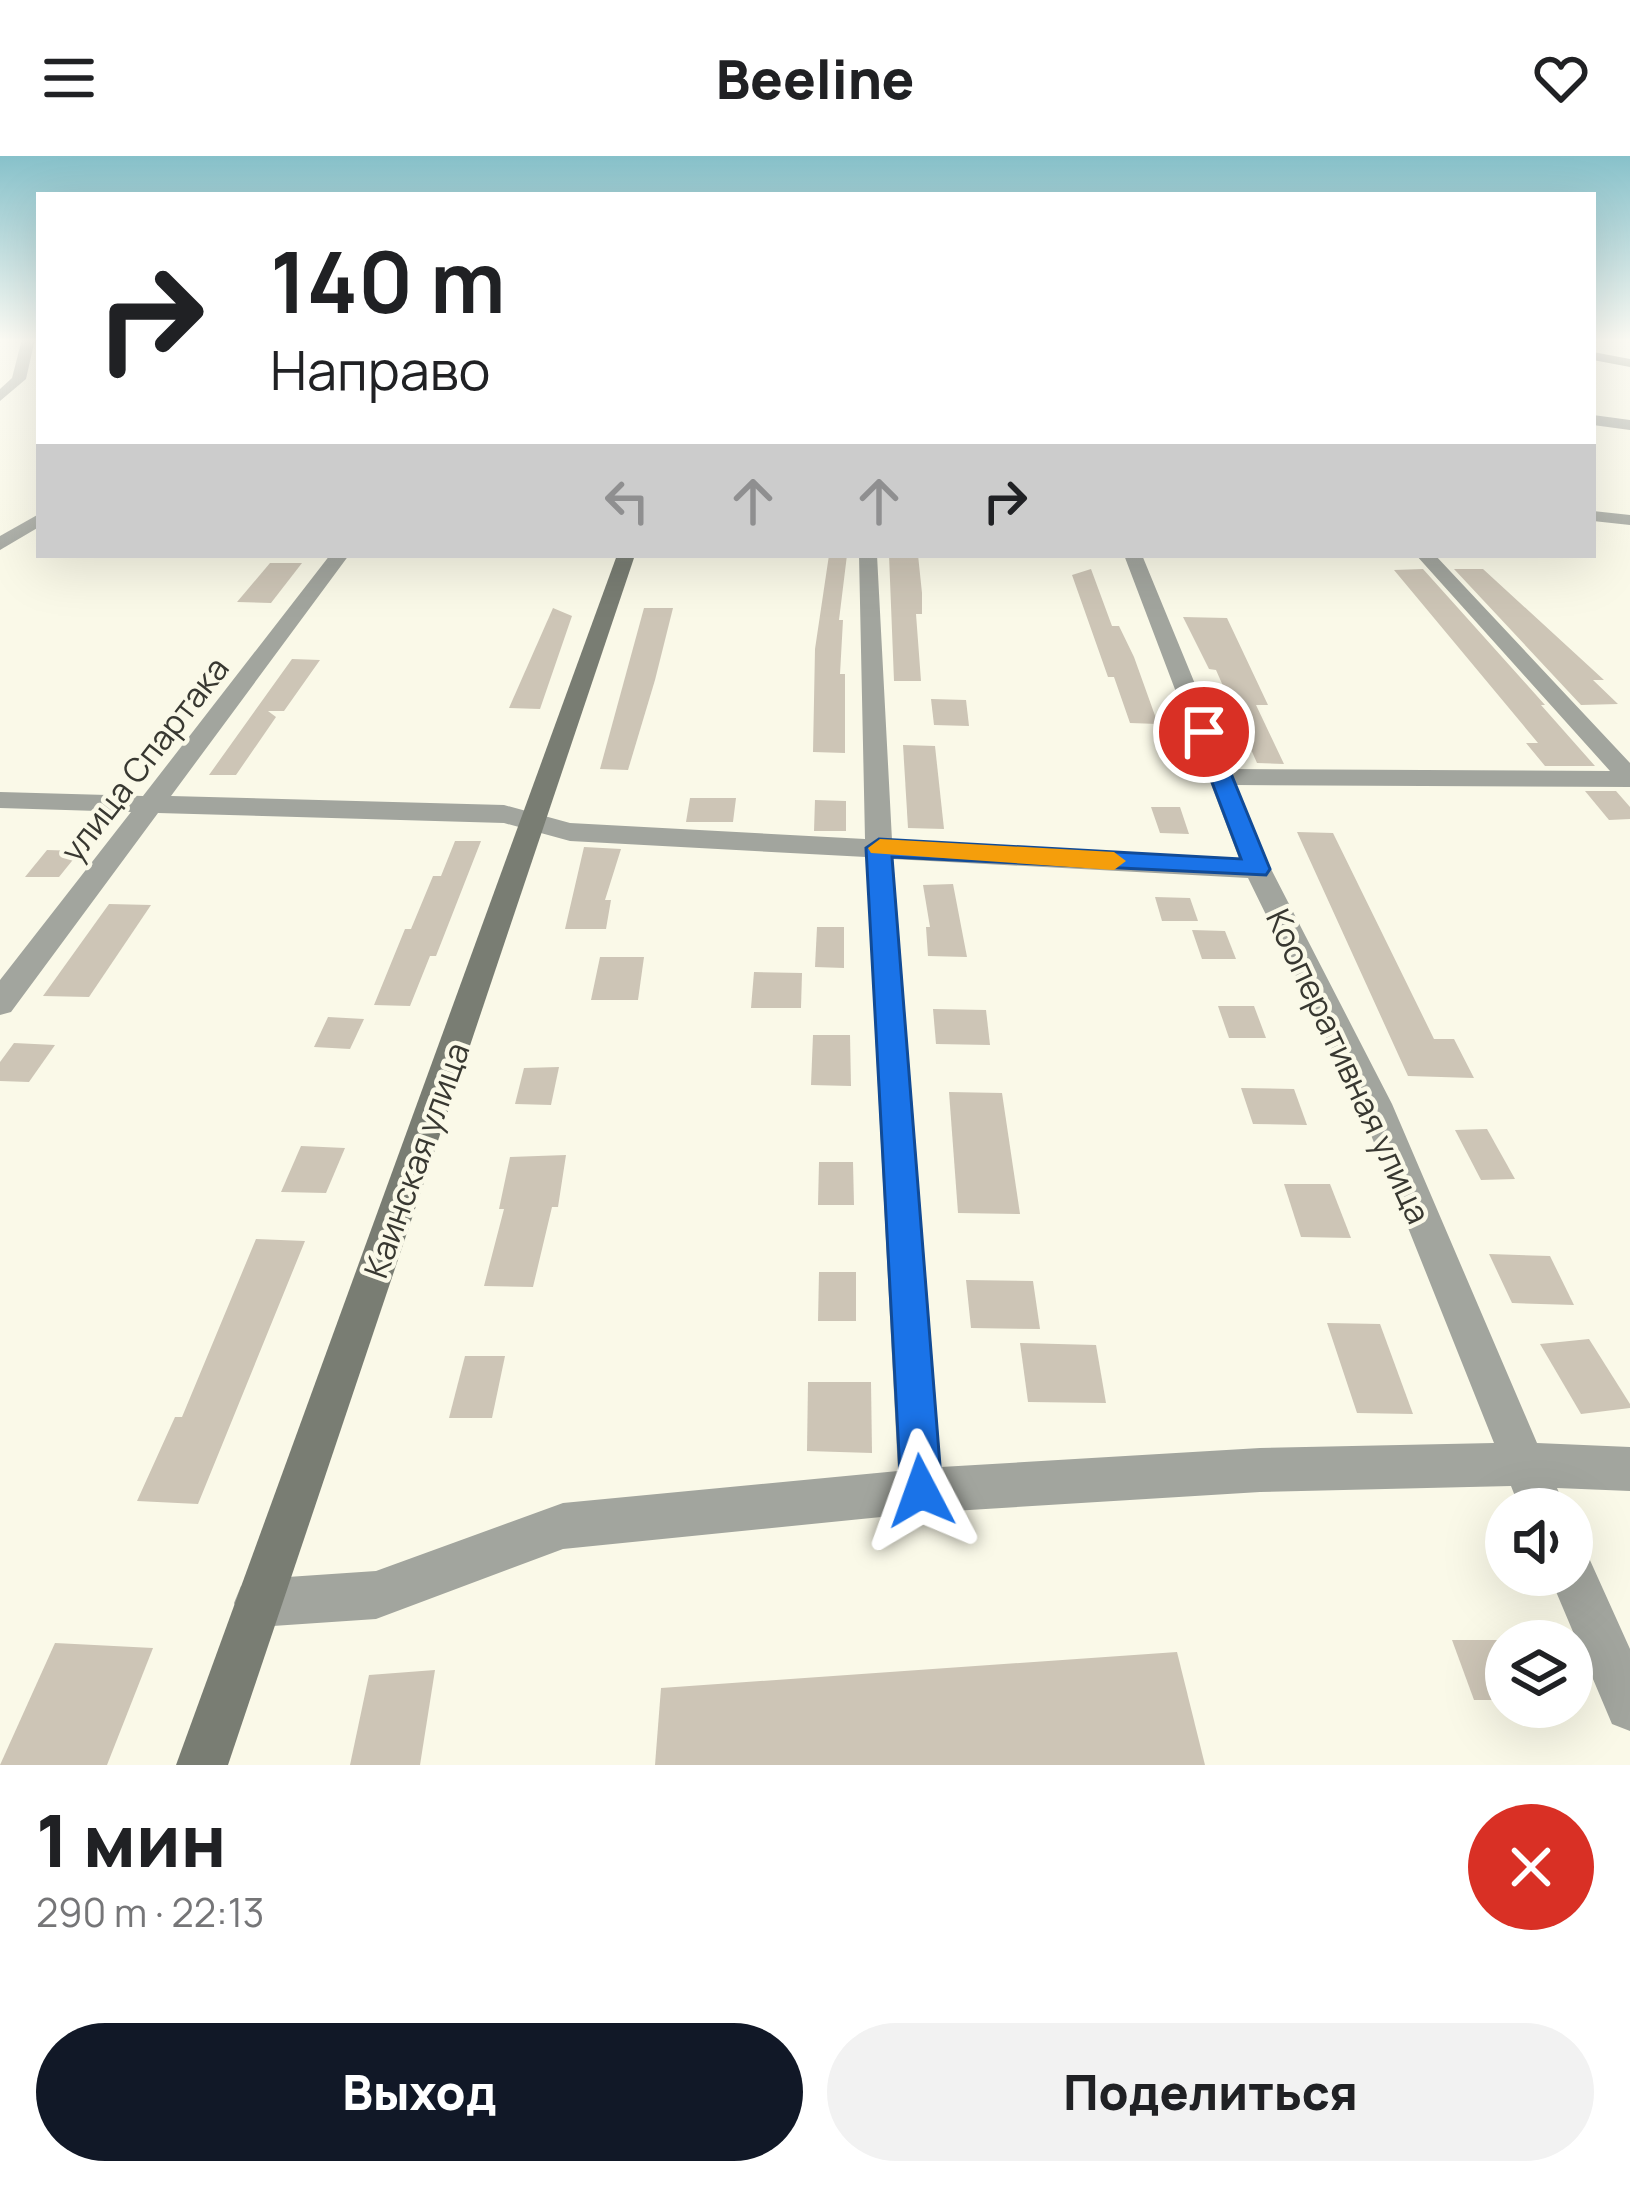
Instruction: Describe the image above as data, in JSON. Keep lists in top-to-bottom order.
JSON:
{
  "streets": {
    "main road": ["Каинская улица"],
    "street": ["улица Спартака", "Кооперативная улица"]
  },
  "page": {
    "header": "Beeline",
    "turn": ["140 m", "Направо"],
    "heading": ["1 мин", "290 m · 22:13"],
    "buttons": ["Выход", "Поделиться"]
  }
}
